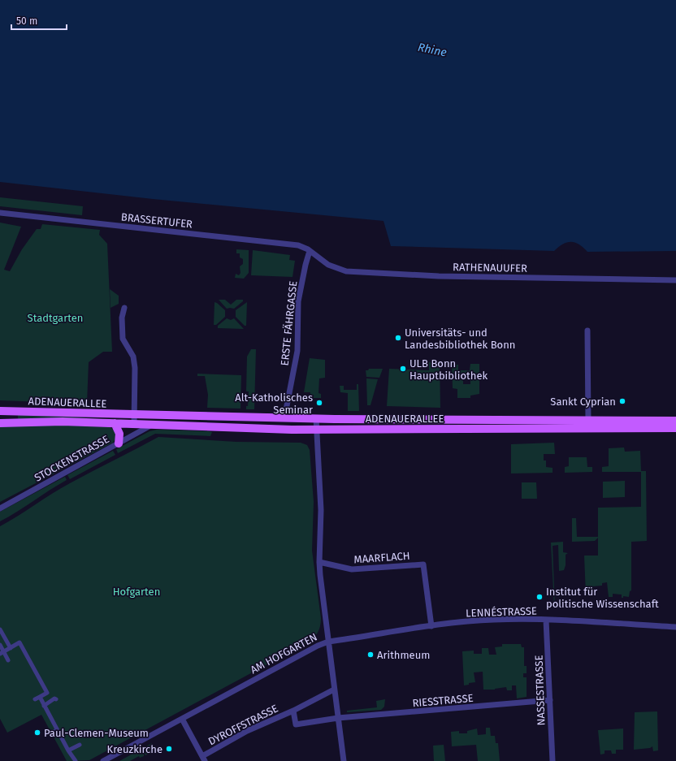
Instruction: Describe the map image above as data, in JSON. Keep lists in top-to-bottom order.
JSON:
{
  "streets": {
    "main road": ["ADENAUERALLEE"],
    "street": [
      "BRASSERTUFER",
      "RATHENAUUFER",
      "ERSTE FÄHRGASSE",
      "STOCKENSTRASSE",
      "MAARFLACH",
      "LENNÉSTRASSE",
      "AM HOFGARTEN",
      "NASSESTRASSE",
      "RIESSTRASSE",
      "DYROFFSTRASSE"
    ]
  },
  "crossings": [
    ["BRASSERTUFER", "RATHENAUUFER"],
    ["BRASSERTUFER", "ERSTE FÄHRGASSE"],
    ["RATHENAUUFER", "ERSTE FÄHRGASSE"],
    ["ERSTE FÄHRGASSE", "ADENAUERALLEE"],
    ["ADENAUERALLEE", "STOCKENSTRASSE"],
    ["ADENAUERALLEE", "AM HOFGARTEN"],
    ["MAARFLACH", "LENNÉSTRASSE"],
    ["MAARFLACH", "AM HOFGARTEN"],
    ["LENNÉSTRASSE", "AM HOFGARTEN"],
    ["LENNÉSTRASSE", "NASSESTRASSE"],
    ["NASSESTRASSE", "RIESSTRASSE"],
    ["RIESSTRASSE", "DYROFFSTRASSE"]
  ],
  "water": ["Rhine"],
  "parks": ["Stadtgarten", "Hofgarten"],
  "places": [
    "Universitäts- und Landesbibliothek Bonn",
    "ULB Bonn Hauptbibliothek",
    "Sankt Cyprian",
    "Alt-Katholisches Seminar",
    "Institut für politische Wissenschaft",
    "Arithmeum",
    "Paul-Clemen-Museum",
    "Kreuzkirche"
  ],
  "scale_bar": "50 m"
}
